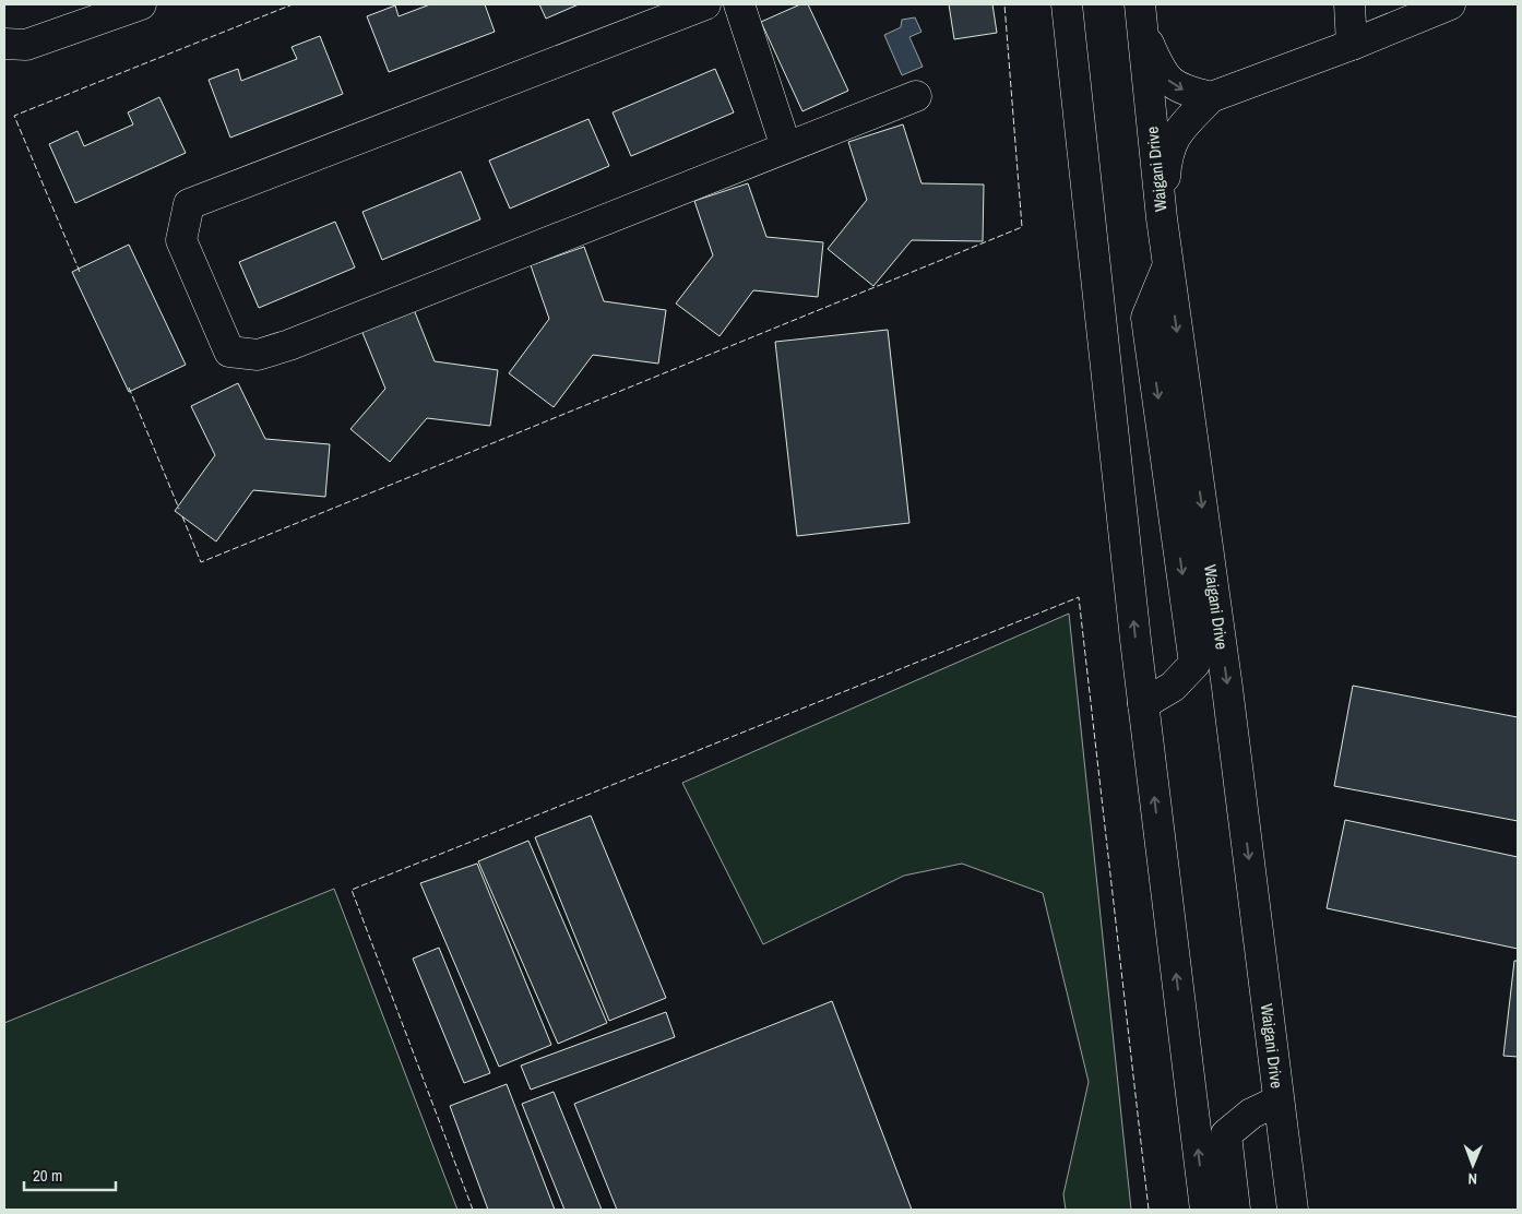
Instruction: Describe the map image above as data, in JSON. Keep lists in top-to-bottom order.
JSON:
{
  "streets": {
    "main road": ["Waigani Drive"]
  },
  "scale_bar": "20 m",
  "north": "bottom"
}
